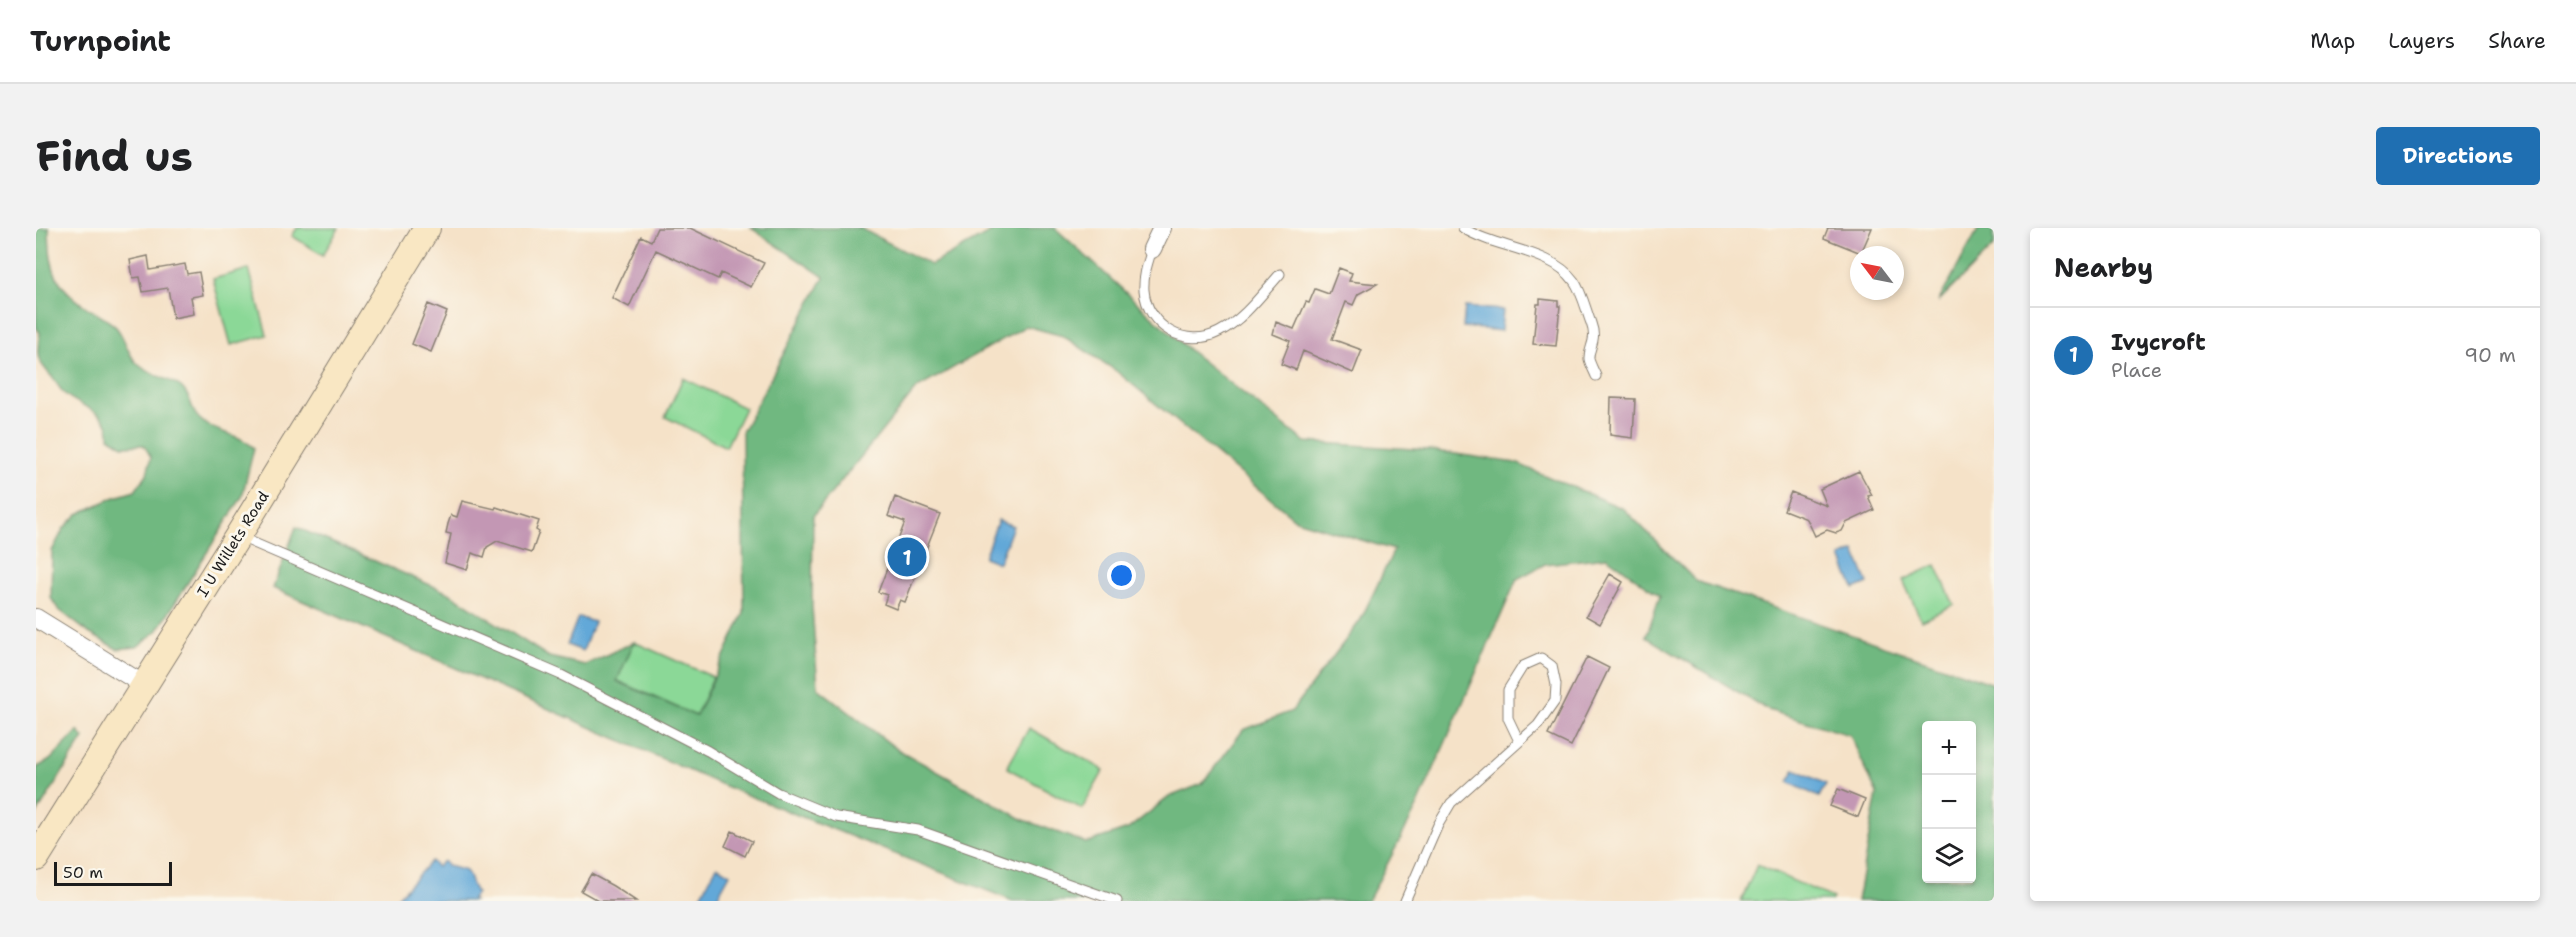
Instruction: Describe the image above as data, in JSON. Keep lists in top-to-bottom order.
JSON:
{
  "streets": {
    "street": ["I U Willets Road"]
  },
  "scale_bar": "50 m",
  "north": "top left",
  "page": {
    "header": "Turnpoint",
    "nav": ["Map", "Layers", "Share"],
    "buttons": "Directions",
    "title": "Find us",
    "heading": "Nearby",
    "list": [
      {
        "mark": "1",
        "name": "Ivycroft",
        "note": "Place",
        "value": "90 m"
      }
    ],
    "pins": "1",
    "map_buttons": ["+", "−"],
    "scale": "50 m"
  }
}
